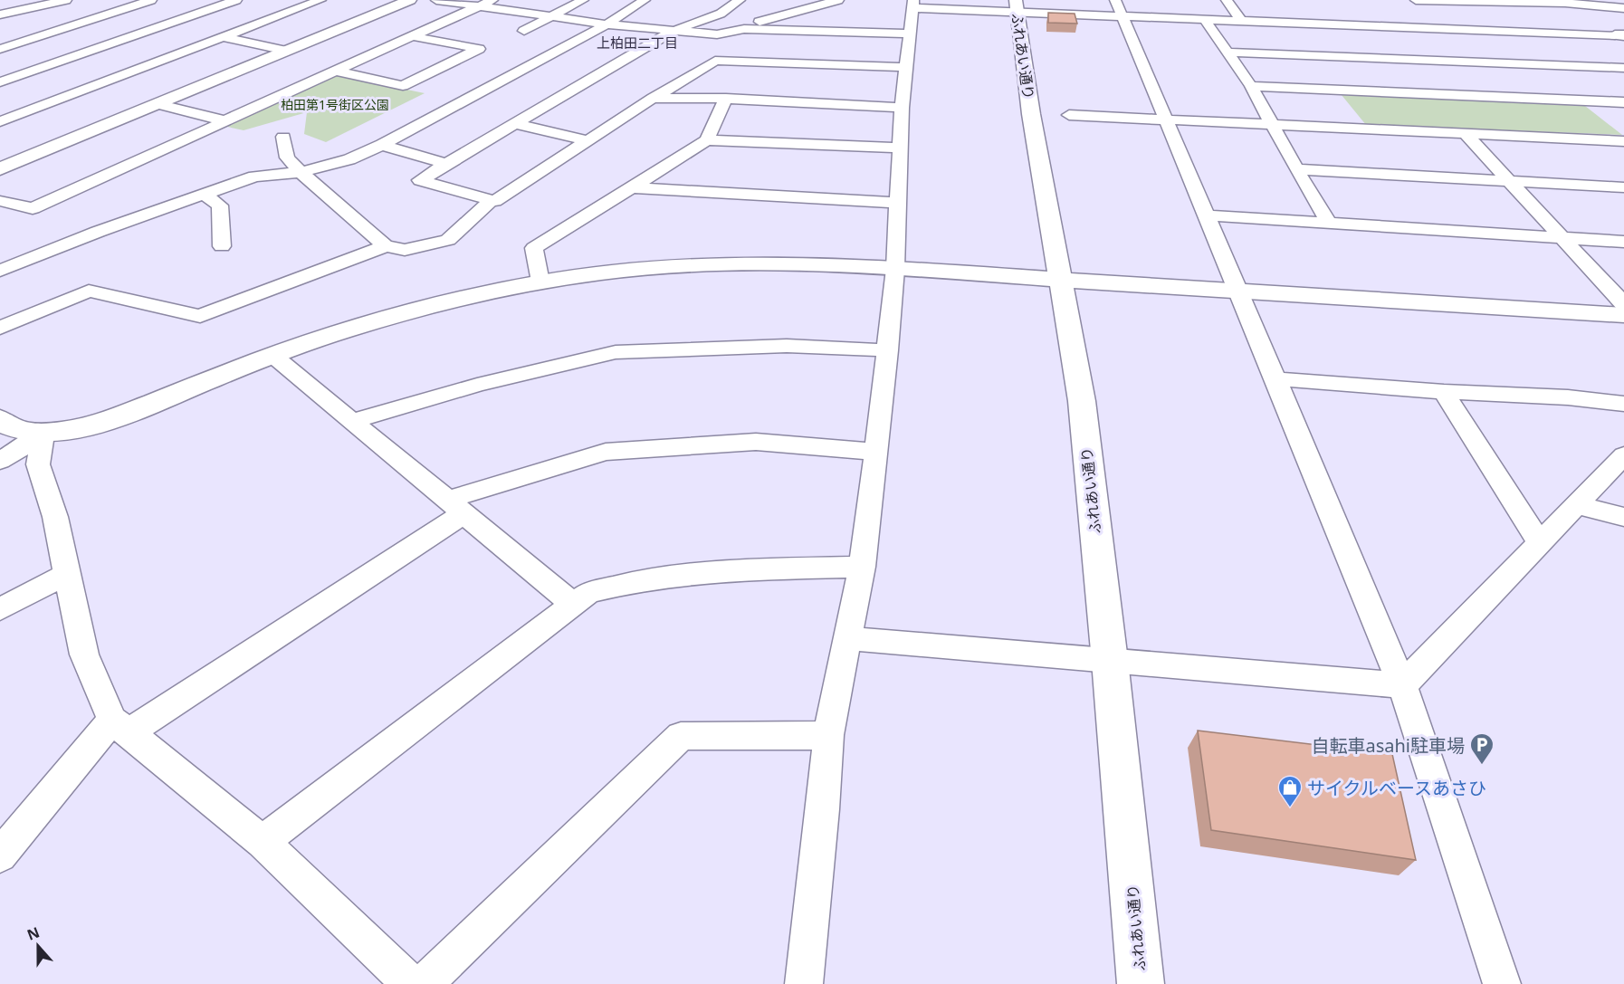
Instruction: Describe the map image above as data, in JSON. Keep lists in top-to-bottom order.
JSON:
{
  "streets": {
    "street": ["ふれあい通り"]
  },
  "districts": ["上柏田二丁目"],
  "parks": ["柏田第1号街区公園"],
  "places": {
    "parking": ["自転車asahi駐車場"],
    "shop": ["サイクルベースあさひ"]
  },
  "north": "top"
}
